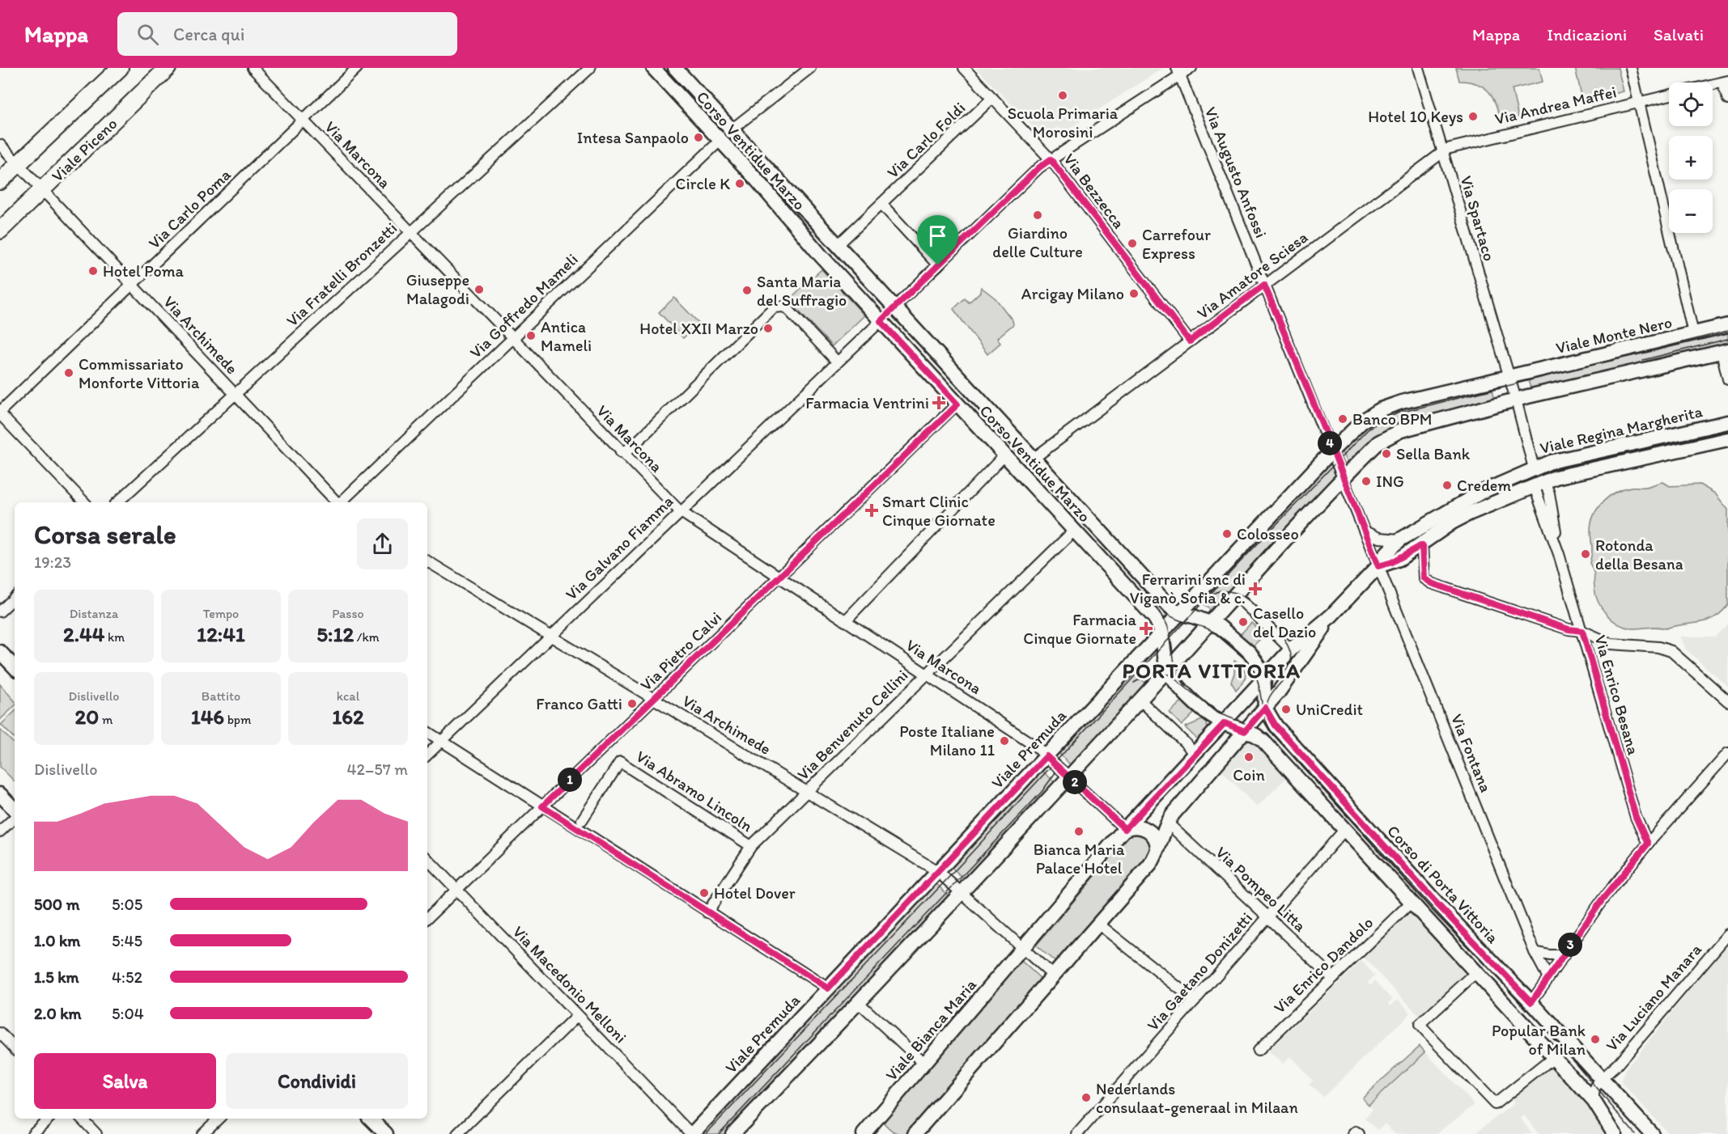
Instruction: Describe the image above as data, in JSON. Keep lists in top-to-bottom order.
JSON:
{
  "streets": {
    "main road": [
      "Viale Piceno",
      "Corso Ventidue Marzo",
      "Viale Monte Nero",
      "Viale Regina Margherita",
      "Viale Premuda",
      "Corso di Porta Vittoria",
      "Viale Bianca Maria"
    ],
    "street": [
      "Via Andrea Maffei",
      "Via Carlo Foldi",
      "Via Marcona",
      "Via Augusto Anfossi",
      "Via Bezzecca",
      "Via Carlo Poma",
      "Via Spartaco",
      "Via Fratelli Bronzetti",
      "Via Amatore Sciesa",
      "Via Goffredo Mameli",
      "Via Archimede",
      "Via Galvano Fiamma",
      "Via Pietro Calvi",
      "Via Enrico Besana",
      "Via Benvenuto Cellini",
      "Via Fontana",
      "Via Abramo Lincoln",
      "Via Pompeo Litta",
      "Via Enrico Dandolo",
      "Via Gaetano Donizetti",
      "Via Macedonio Melloni",
      "Via Luciano Manara"
    ]
  },
  "crossings": [
    ["Via Andrea Maffei", "Via Spartaco"],
    ["Via Andrea Maffei", "Via Amatore Sciesa"],
    ["Via Carlo Foldi", "Corso Ventidue Marzo"],
    ["Via Carlo Foldi", "Via Bezzecca"],
    ["Viale Piceno", "Via Archimede"],
    ["Corso Ventidue Marzo", "Via Amatore Sciesa"],
    ["Corso Ventidue Marzo", "Via Goffredo Mameli"],
    ["Corso Ventidue Marzo", "Viale Monte Nero"],
    ["Corso Ventidue Marzo", "Via Galvano Fiamma"],
    ["Corso Ventidue Marzo", "Via Pietro Calvi"],
    ["Corso Ventidue Marzo", "Via Benvenuto Cellini"],
    ["Corso Ventidue Marzo", "Viale Premuda"],
    ["Via Marcona", "Via Carlo Poma"],
    ["Via Marcona", "Via Fratelli Bronzetti"],
    ["Via Marcona", "Via Goffredo Mameli"],
    ["Via Marcona", "Via Galvano Fiamma"],
    ["Via Marcona", "Via Pietro Calvi"],
    ["Via Marcona", "Via Benvenuto Cellini"],
    ["Via Marcona", "Viale Premuda"],
    ["Via Marcona", "Viale Bianca Maria"],
    ["Via Augusto Anfossi", "Via Amatore Sciesa"],
    ["Via Augusto Anfossi", "Viale Monte Nero"],
    ["Via Augusto Anfossi", "Via Fontana"],
    ["Via Bezzecca", "Via Amatore Sciesa"],
    ["Via Carlo Poma", "Via Archimede"],
    ["Via Spartaco", "Via Amatore Sciesa"],
    ["Via Spartaco", "Viale Monte Nero"],
    ["Via Fratelli Bronzetti", "Via Archimede"],
    ["Via Archimede", "Via Galvano Fiamma"],
    ["Via Archimede", "Via Pietro Calvi"],
    ["Via Archimede", "Via Benvenuto Cellini"],
    ["Via Archimede", "Viale Premuda"],
    ["Viale Monte Nero", "Viale Premuda"],
    ["Viale Regina Margherita", "Via Enrico Besana"],
    ["Viale Regina Margherita", "Via Fontana"],
    ["Via Pietro Calvi", "Via Macedonio Melloni"],
    ["Via Benvenuto Cellini", "Via Abramo Lincoln"],
    ["Viale Premuda", "Via Macedonio Melloni"],
    ["Corso di Porta Vittoria", "Via Luciano Manara"],
    ["Via Pompeo Litta", "Via Enrico Dandolo"],
    ["Via Pompeo Litta", "Via Gaetano Donizetti"]
  ],
  "districts": ["PORTA VITTORIA"],
  "places": {
    "other": [
      "Scuola Primaria Morosini",
      "Hotel 10 Keys",
      "Intesa Sanpaolo",
      "Circle K",
      "Giardino delle Culture",
      "Carrefour Express",
      "Hotel Poma",
      "Giuseppe Malagodi",
      "Santa Maria del Suffragio",
      "Arcigay Milano",
      "Hotel XXII Marzo",
      "Antica Mameli",
      "Commissariato Monforte Vittoria",
      "Banco BPM",
      "Sella Bank",
      "ING",
      "Credem",
      "Colosseo",
      "Rotonda della Besana",
      "Casello del Dazio",
      "Franco Gatti",
      "UniCredit",
      "Poste Italiane Milano 11",
      "Coin",
      "Bianca Maria Palace Hotel",
      "Hotel Dover",
      "Popular Bank of Milan",
      "Nederlands consulaat-generaal in Milaan"
    ],
    "health": [
      "Farmacia Ventrini",
      "Smart Clinic Cinque Giornate",
      "Ferrarini snc di Viganò Sofia & c.",
      "Farmacia Cinque Giornate"
    ]
  },
  "page": {
    "header": "Mappa",
    "search": "Cerca qui",
    "nav": ["Mappa", "Indicazioni", "Salvati"],
    "map_buttons": ["+", "−"],
    "pins": [
      "4",
      "1",
      "2",
      "3"
    ],
    "heading": ["Corsa serale", "19:23"],
    "stats": [
      ["Distanza", "2.44 km"],
      ["Tempo", "12:41"],
      ["Passo", "5:12 /km"],
      ["Dislivello", "20 m"],
      ["Battito", "146 bpm"],
      ["kcal", "162"]
    ],
    "chart": ["Dislivello", "42–57 m"],
    "list": [
      {
        "name": "500 m",
        "note": "5:05"
      },
      {
        "name": "1.0 km",
        "note": "5:45"
      },
      {
        "name": "1.5 km",
        "note": "4:52"
      },
      {
        "name": "2.0 km",
        "note": "5:04"
      }
    ],
    "buttons": ["Salva", "Condividi"]
  }
}
